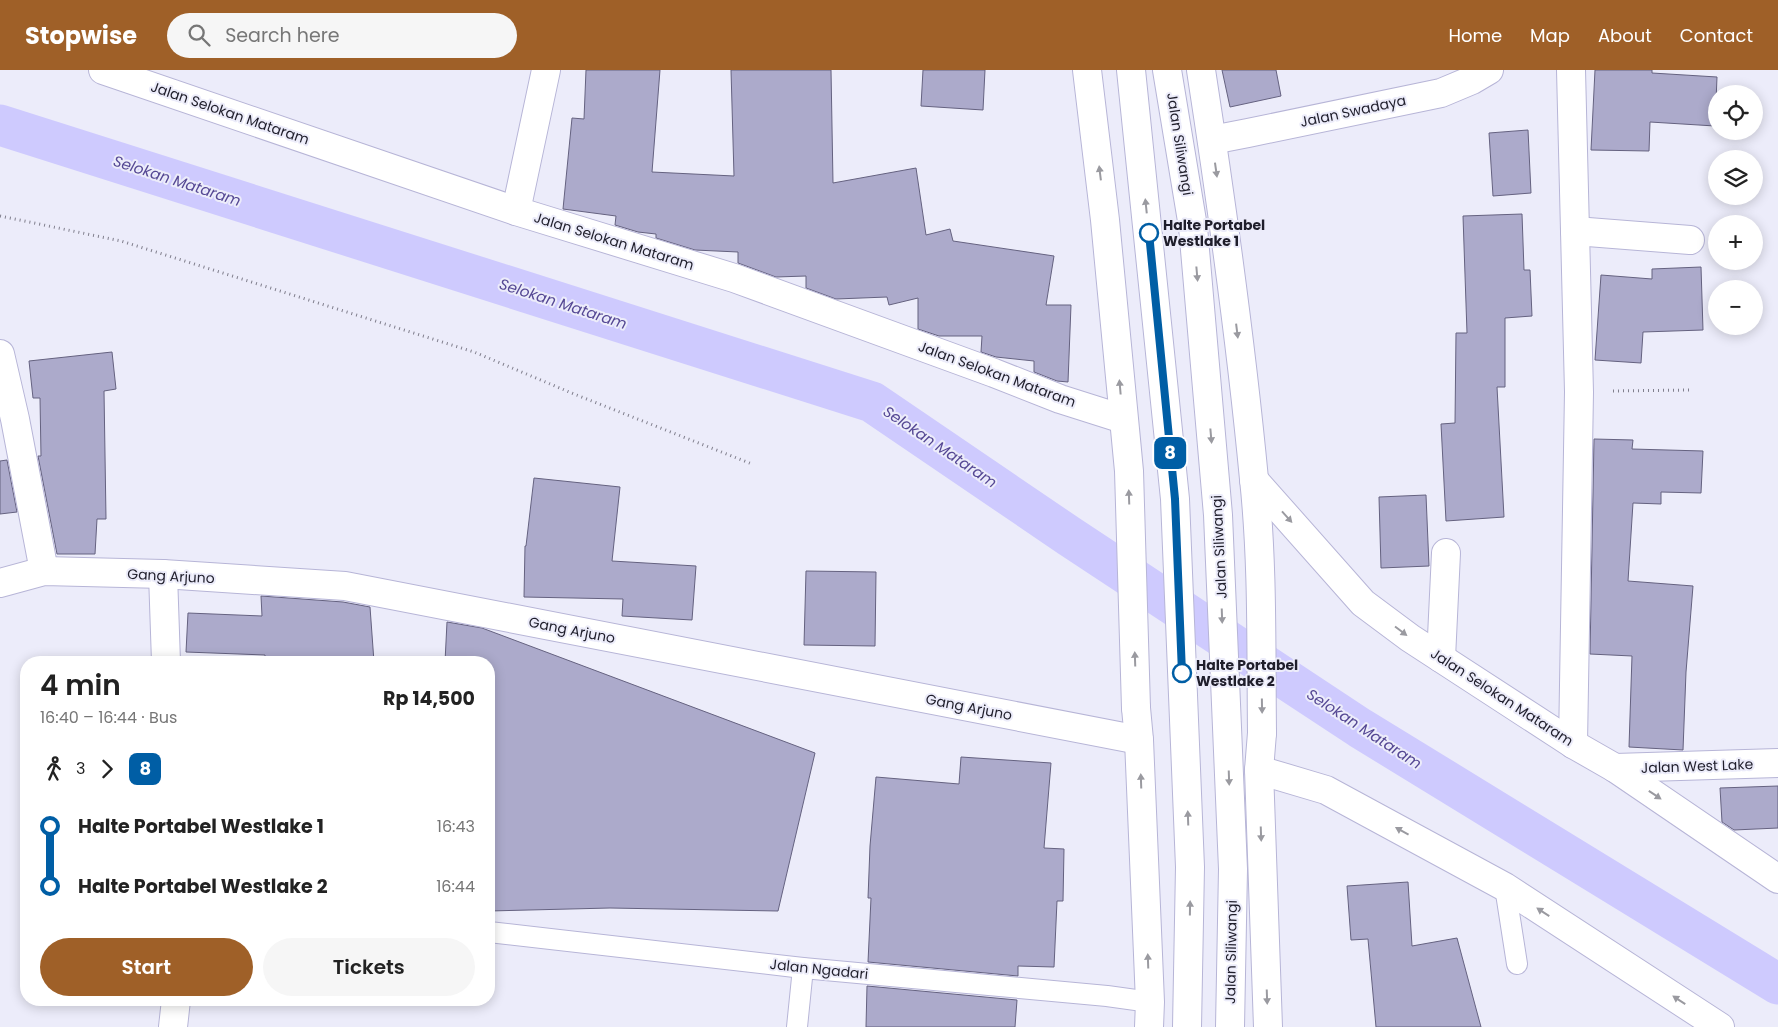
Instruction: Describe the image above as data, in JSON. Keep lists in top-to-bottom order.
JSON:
{
  "streets": {
    "main road": [
      "Jalan Swadaya",
      "Jalan Selokan Mataram",
      "Jalan Siliwangi",
      "Gang Arjuno",
      "Jalan West Lake"
    ],
    "lane": ["Jalan Ngadari"]
  },
  "crossings": [
    ["Jalan Selokan Mataram", "Jalan West Lake"]
  ],
  "water": ["Selokan Mataram"],
  "places": ["Halte Portabel Westlake 1", "Halte Portabel Westlake 2"],
  "lines": ["bus line 8"],
  "page": {
    "header": "Stopwise",
    "search": "Search here",
    "nav": [
      "Home",
      "Map",
      "About",
      "Contact"
    ],
    "on_map": "8",
    "map_buttons": ["+", "−"],
    "heading": ["4 min", "16:40 – 16:44 · Bus", "Rp 14,500"],
    "legs": ["3", "8"],
    "list": [
      {
        "name": "Halte Portabel Westlake 1",
        "value": "16:43"
      },
      {
        "name": "Halte Portabel Westlake 2",
        "value": "16:44"
      }
    ],
    "buttons": ["Start", "Tickets"]
  }
}
